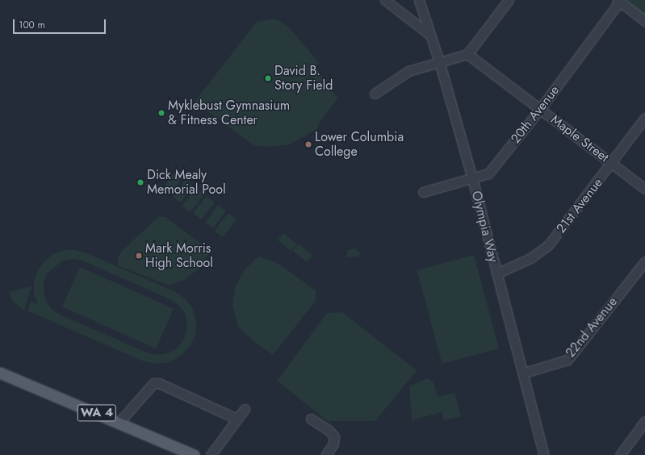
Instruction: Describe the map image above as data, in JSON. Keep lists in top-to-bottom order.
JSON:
{
  "streets": {
    "main road": ["WA 4"],
    "street": [
      "20th Avenue",
      "Maple Street",
      "21st Avenue",
      "Olympia Way",
      "22nd Avenue"
    ]
  },
  "crossings": [
    ["20th Avenue", "Maple Street"],
    ["20th Avenue", "Olympia Way"],
    ["Maple Street", "21st Avenue"],
    ["21st Avenue", "Olympia Way"],
    ["Olympia Way", "22nd Avenue"]
  ],
  "places": [
    "David B. Story Field",
    "Myklebust Gymnasium & Fitness Center",
    "Lower Columbia College",
    "Dick Mealy Memorial Pool",
    "Mark Morris High School"
  ],
  "scale_bar": "100 m"
}
